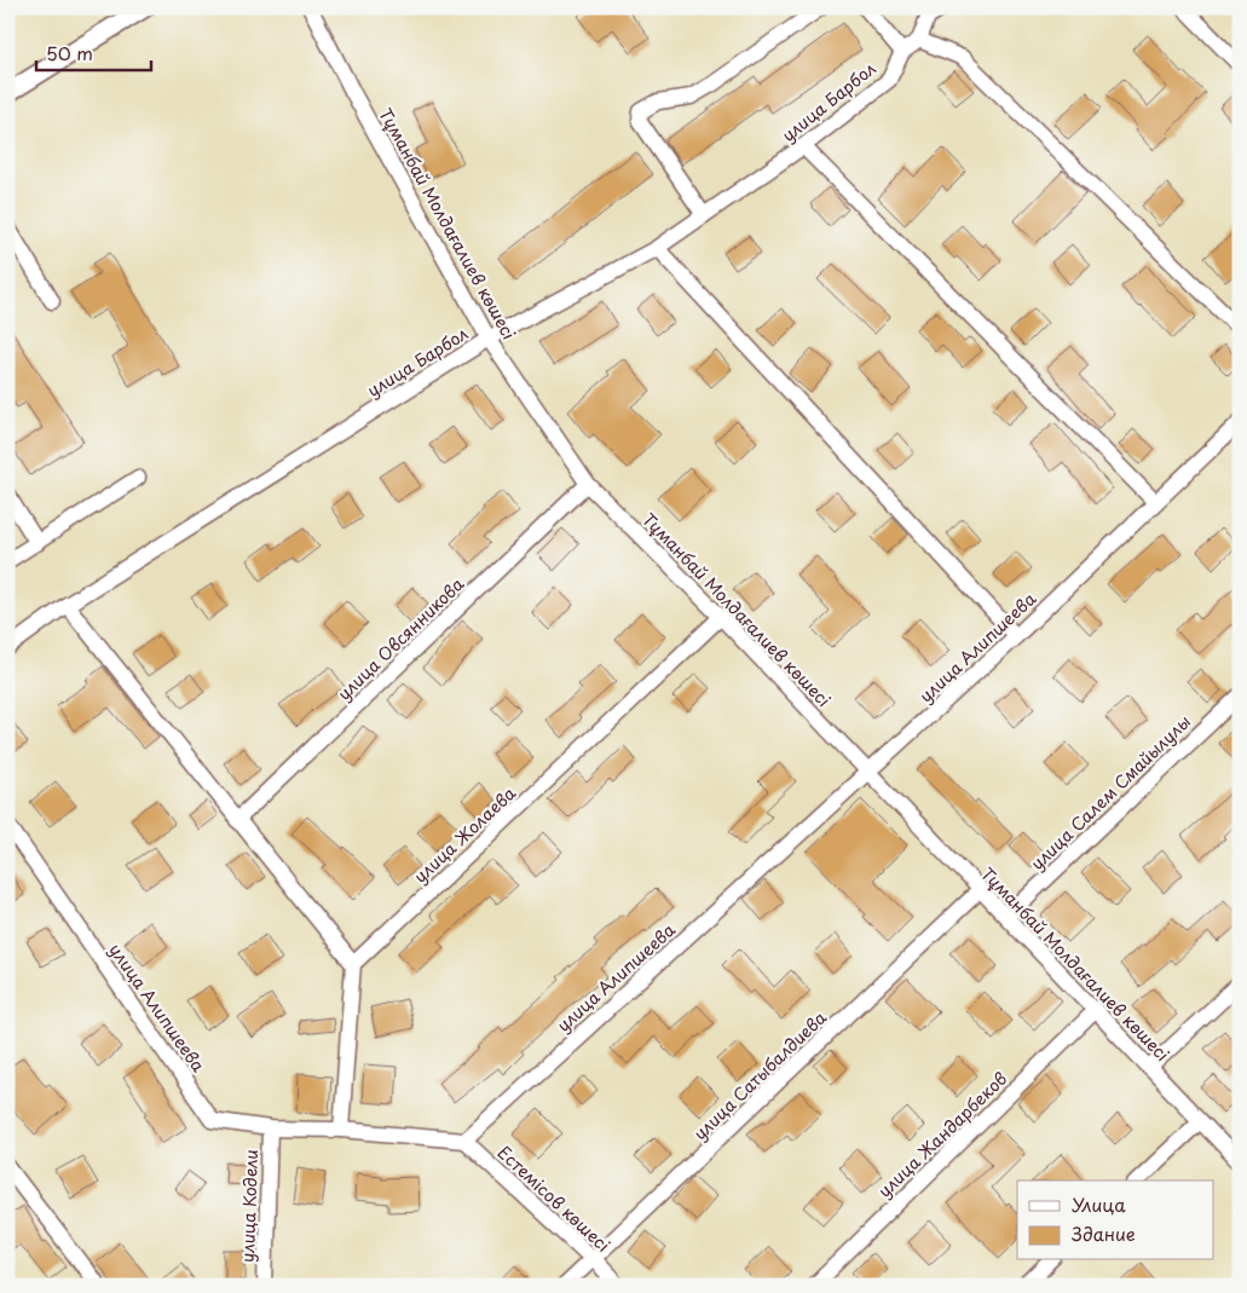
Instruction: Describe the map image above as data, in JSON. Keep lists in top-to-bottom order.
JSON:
{
  "streets": {
    "street": [
      "улица Барбол",
      "Тұманбай Молдағалиев көшесі",
      "улица Овсянникова",
      "улица Алипшеева",
      "улица Салем Смайылулы",
      "улица Жолаева",
      "улица Сатыбалдиева",
      "улица Жандарбеков",
      "Естемісов көшесі",
      "улица Кодели"
    ]
  },
  "crossings": [
    ["улица Барбол", "Тұманбай Молдағалиев көшесі"],
    ["Тұманбай Молдағалиев көшесі", "улица Овсянникова"],
    ["Тұманбай Молдағалиев көшесі", "улица Алипшеева"],
    ["Тұманбай Молдағалиев көшесі", "улица Салем Смайылулы"],
    ["Тұманбай Молдағалиев көшесі", "улица Жолаева"],
    ["Тұманбай Молдағалиев көшесі", "улица Сатыбалдиева"],
    ["Тұманбай Молдағалиев көшесі", "улица Жандарбеков"],
    ["улица Алипшеева", "Естемісов көшесі"],
    ["улица Алипшеева", "улица Кодели"],
    ["улица Сатыбалдиева", "Естемісов көшесі"]
  ],
  "legend": ["Улица", "Здание"],
  "scale_bar": "50 m"
}
